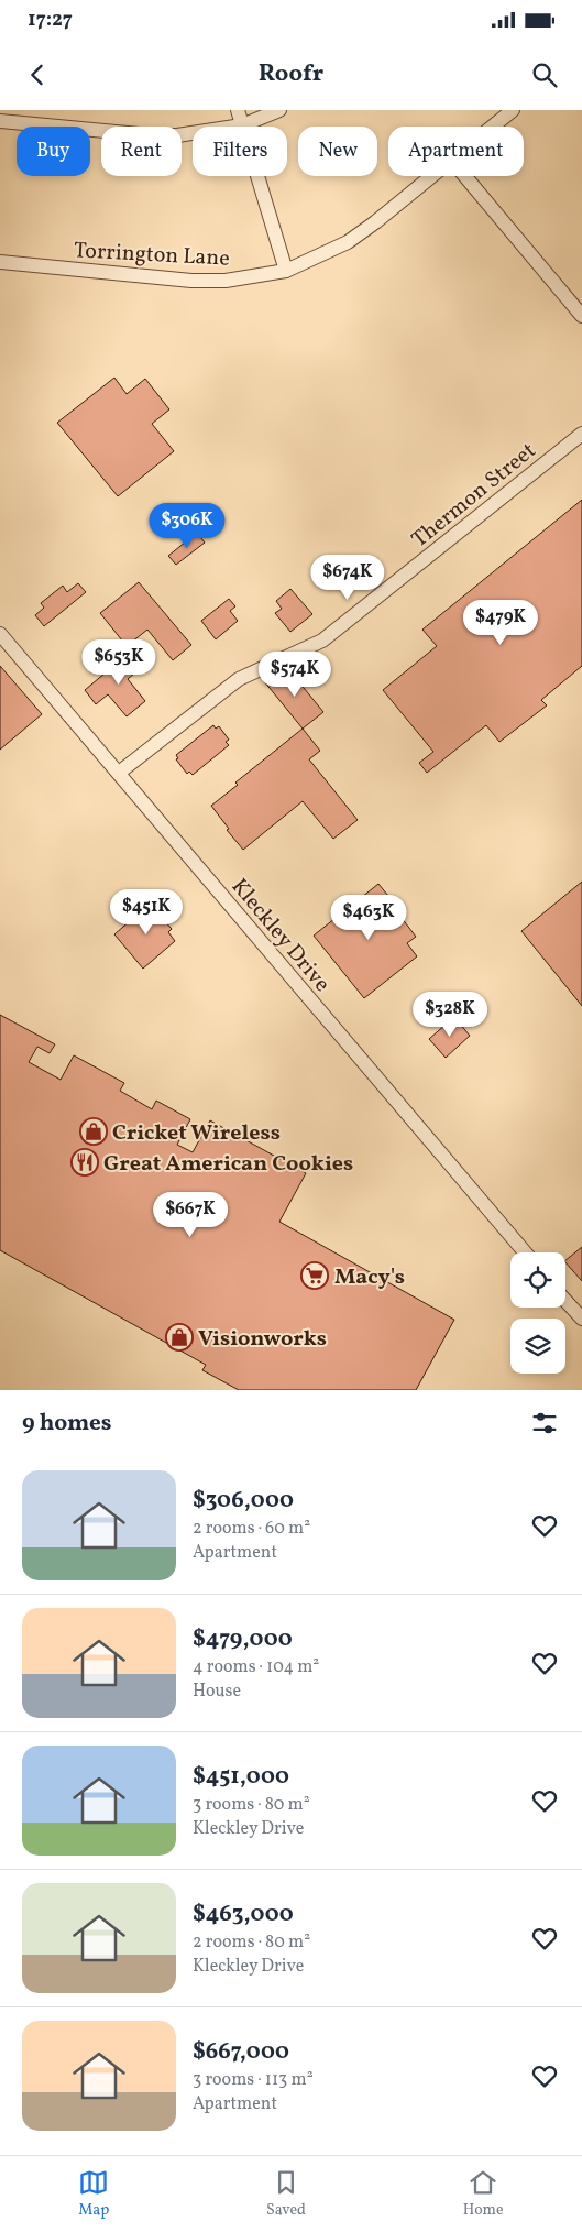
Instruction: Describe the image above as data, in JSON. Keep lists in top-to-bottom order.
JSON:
{
  "streets": {
    "street": ["Torrington Lane", "Thermon Street", "Kleckley Drive"]
  },
  "crossings": [
    ["Thermon Street", "Kleckley Drive"]
  ],
  "places": {
    "shop": ["Cricket Wireless", "Visionworks"],
    "restaurant": ["Great American Cookies"],
    "supermarket": ["Macy's"]
  },
  "page": {
    "status": "17:27",
    "header": "Roofr",
    "chip": [
      "Buy",
      "Rent",
      "Filters",
      "New",
      "Apartment"
    ],
    "price": [
      "$306K",
      "$674K",
      "$479K",
      "$653K",
      "$574K",
      "$451K",
      "$463K",
      "$328K",
      "$667K"
    ],
    "heading": "9 homes",
    "list": [
      {
        "name": "$306,000",
        "note": "2 rooms · 60 m² · Apartment"
      },
      {
        "name": "$479,000",
        "note": "4 rooms · 104 m² · House"
      },
      {
        "name": "$451,000",
        "note": "3 rooms · 80 m² · Kleckley Drive"
      },
      {
        "name": "$463,000",
        "note": "2 rooms · 80 m² · Kleckley Drive"
      },
      {
        "name": "$667,000",
        "note": "3 rooms · 113 m² · Apartment"
      }
    ],
    "tabs": ["Map", "Saved", "Home"]
  }
}
